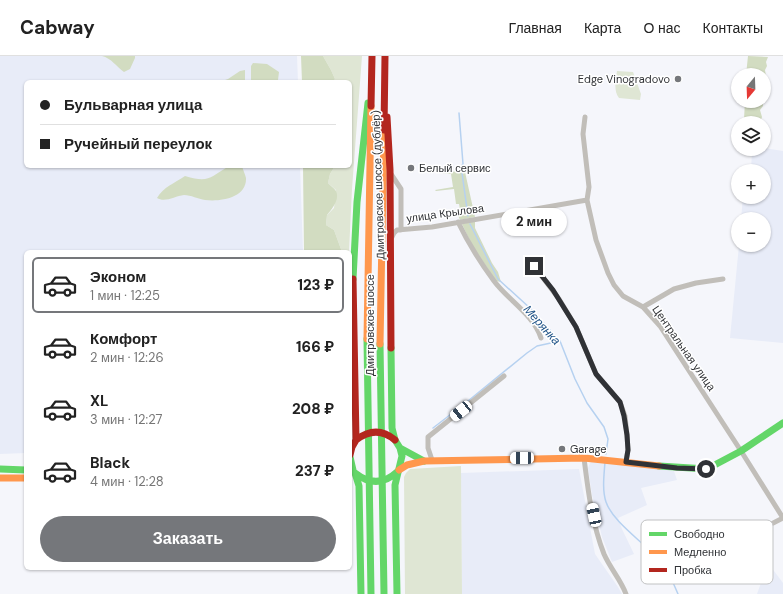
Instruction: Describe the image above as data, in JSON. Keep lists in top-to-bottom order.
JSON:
{
  "streets": {
    "main road": ["Дмитровское шоссе (дублёр)", "Дмитровское шоссе"],
    "street": ["улица Крылова", "Центральная улица"]
  },
  "crossings": [
    ["Дмитровское шоссе (дублёр)", "улица Крылова"],
    ["Дмитровское шоссе (дублёр)", "Дмитровское шоссе"],
    ["улица Крылова", "Центральная улица"]
  ],
  "water": ["Мерянка"],
  "places": ["Edge Vinogradovo", "Белый сервис", "Garage"],
  "legend": ["Свободно", "Медленно", "Пробка"],
  "north": "bottom",
  "page": {
    "header": "Cabway",
    "nav": [
      "Главная",
      "Карта",
      "О нас",
      "Контакты"
    ],
    "map_buttons": ["+", "−"],
    "banner": ["Бульварная улица", "Ручейный переулок"],
    "bubble": "2 мин",
    "list": [
      {
        "name": "Эконом",
        "note": "1 мин · 12:25",
        "value": "123 ₽"
      },
      {
        "name": "Комфорт",
        "note": "2 мин · 12:26",
        "value": "166 ₽"
      },
      {
        "name": "XL",
        "note": "3 мин · 12:27",
        "value": "208 ₽"
      },
      {
        "name": "Black",
        "note": "4 мин · 12:28",
        "value": "237 ₽"
      }
    ],
    "buttons": "Заказать"
  }
}
